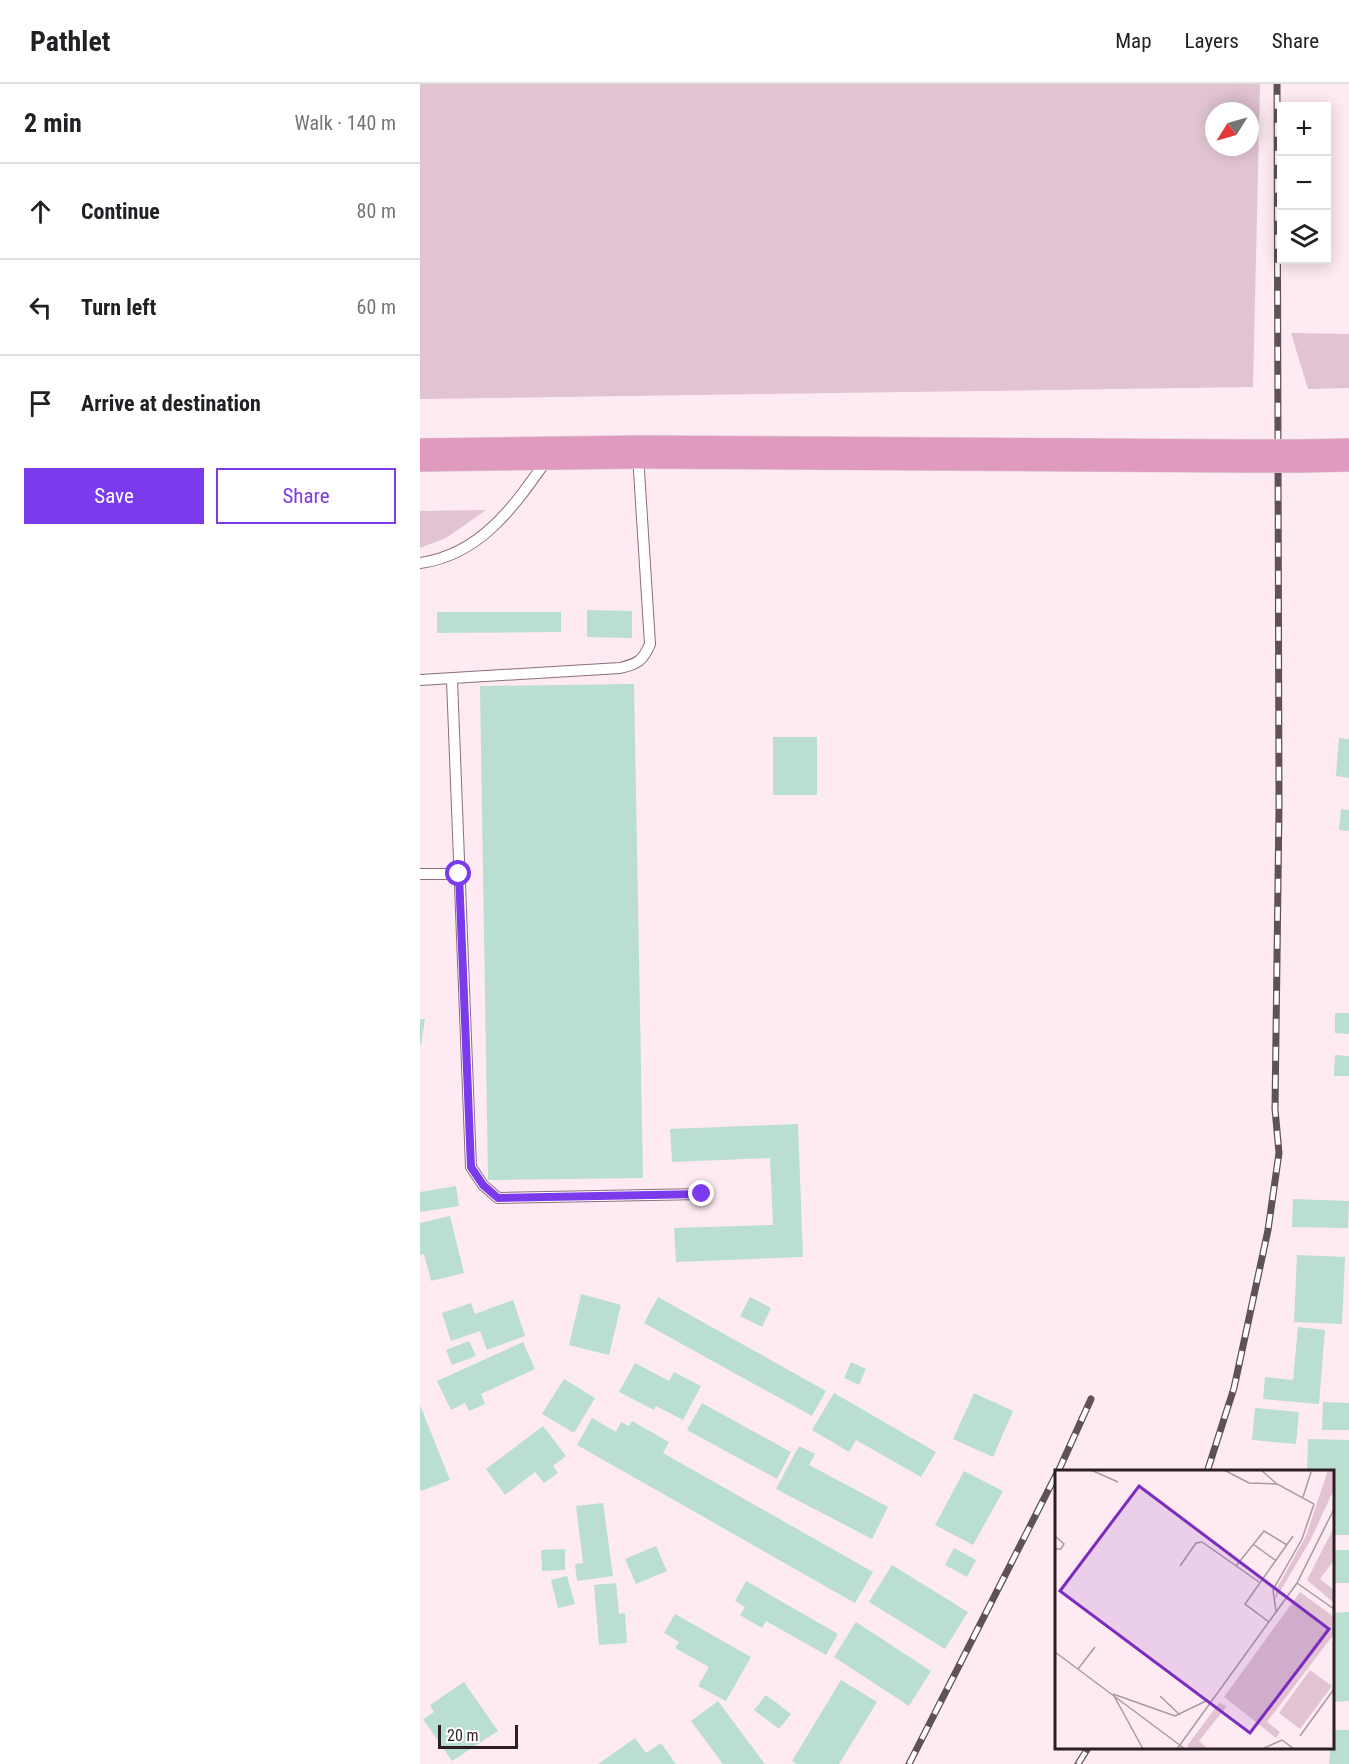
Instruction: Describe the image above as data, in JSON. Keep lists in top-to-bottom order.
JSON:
{
  "scale_bar": "20 m",
  "north": "bottom left",
  "page": {
    "header": "Pathlet",
    "nav": ["Map", "Layers", "Share"],
    "heading": ["2 min", "Walk · 140 m"],
    "map_buttons": ["+", "−"],
    "list": [
      ["Continue", "80 m"],
      ["Turn left", "60 m"],
      "Arrive at destination"
    ],
    "buttons": ["Save", "Share"],
    "scale": "20 m"
  }
}
